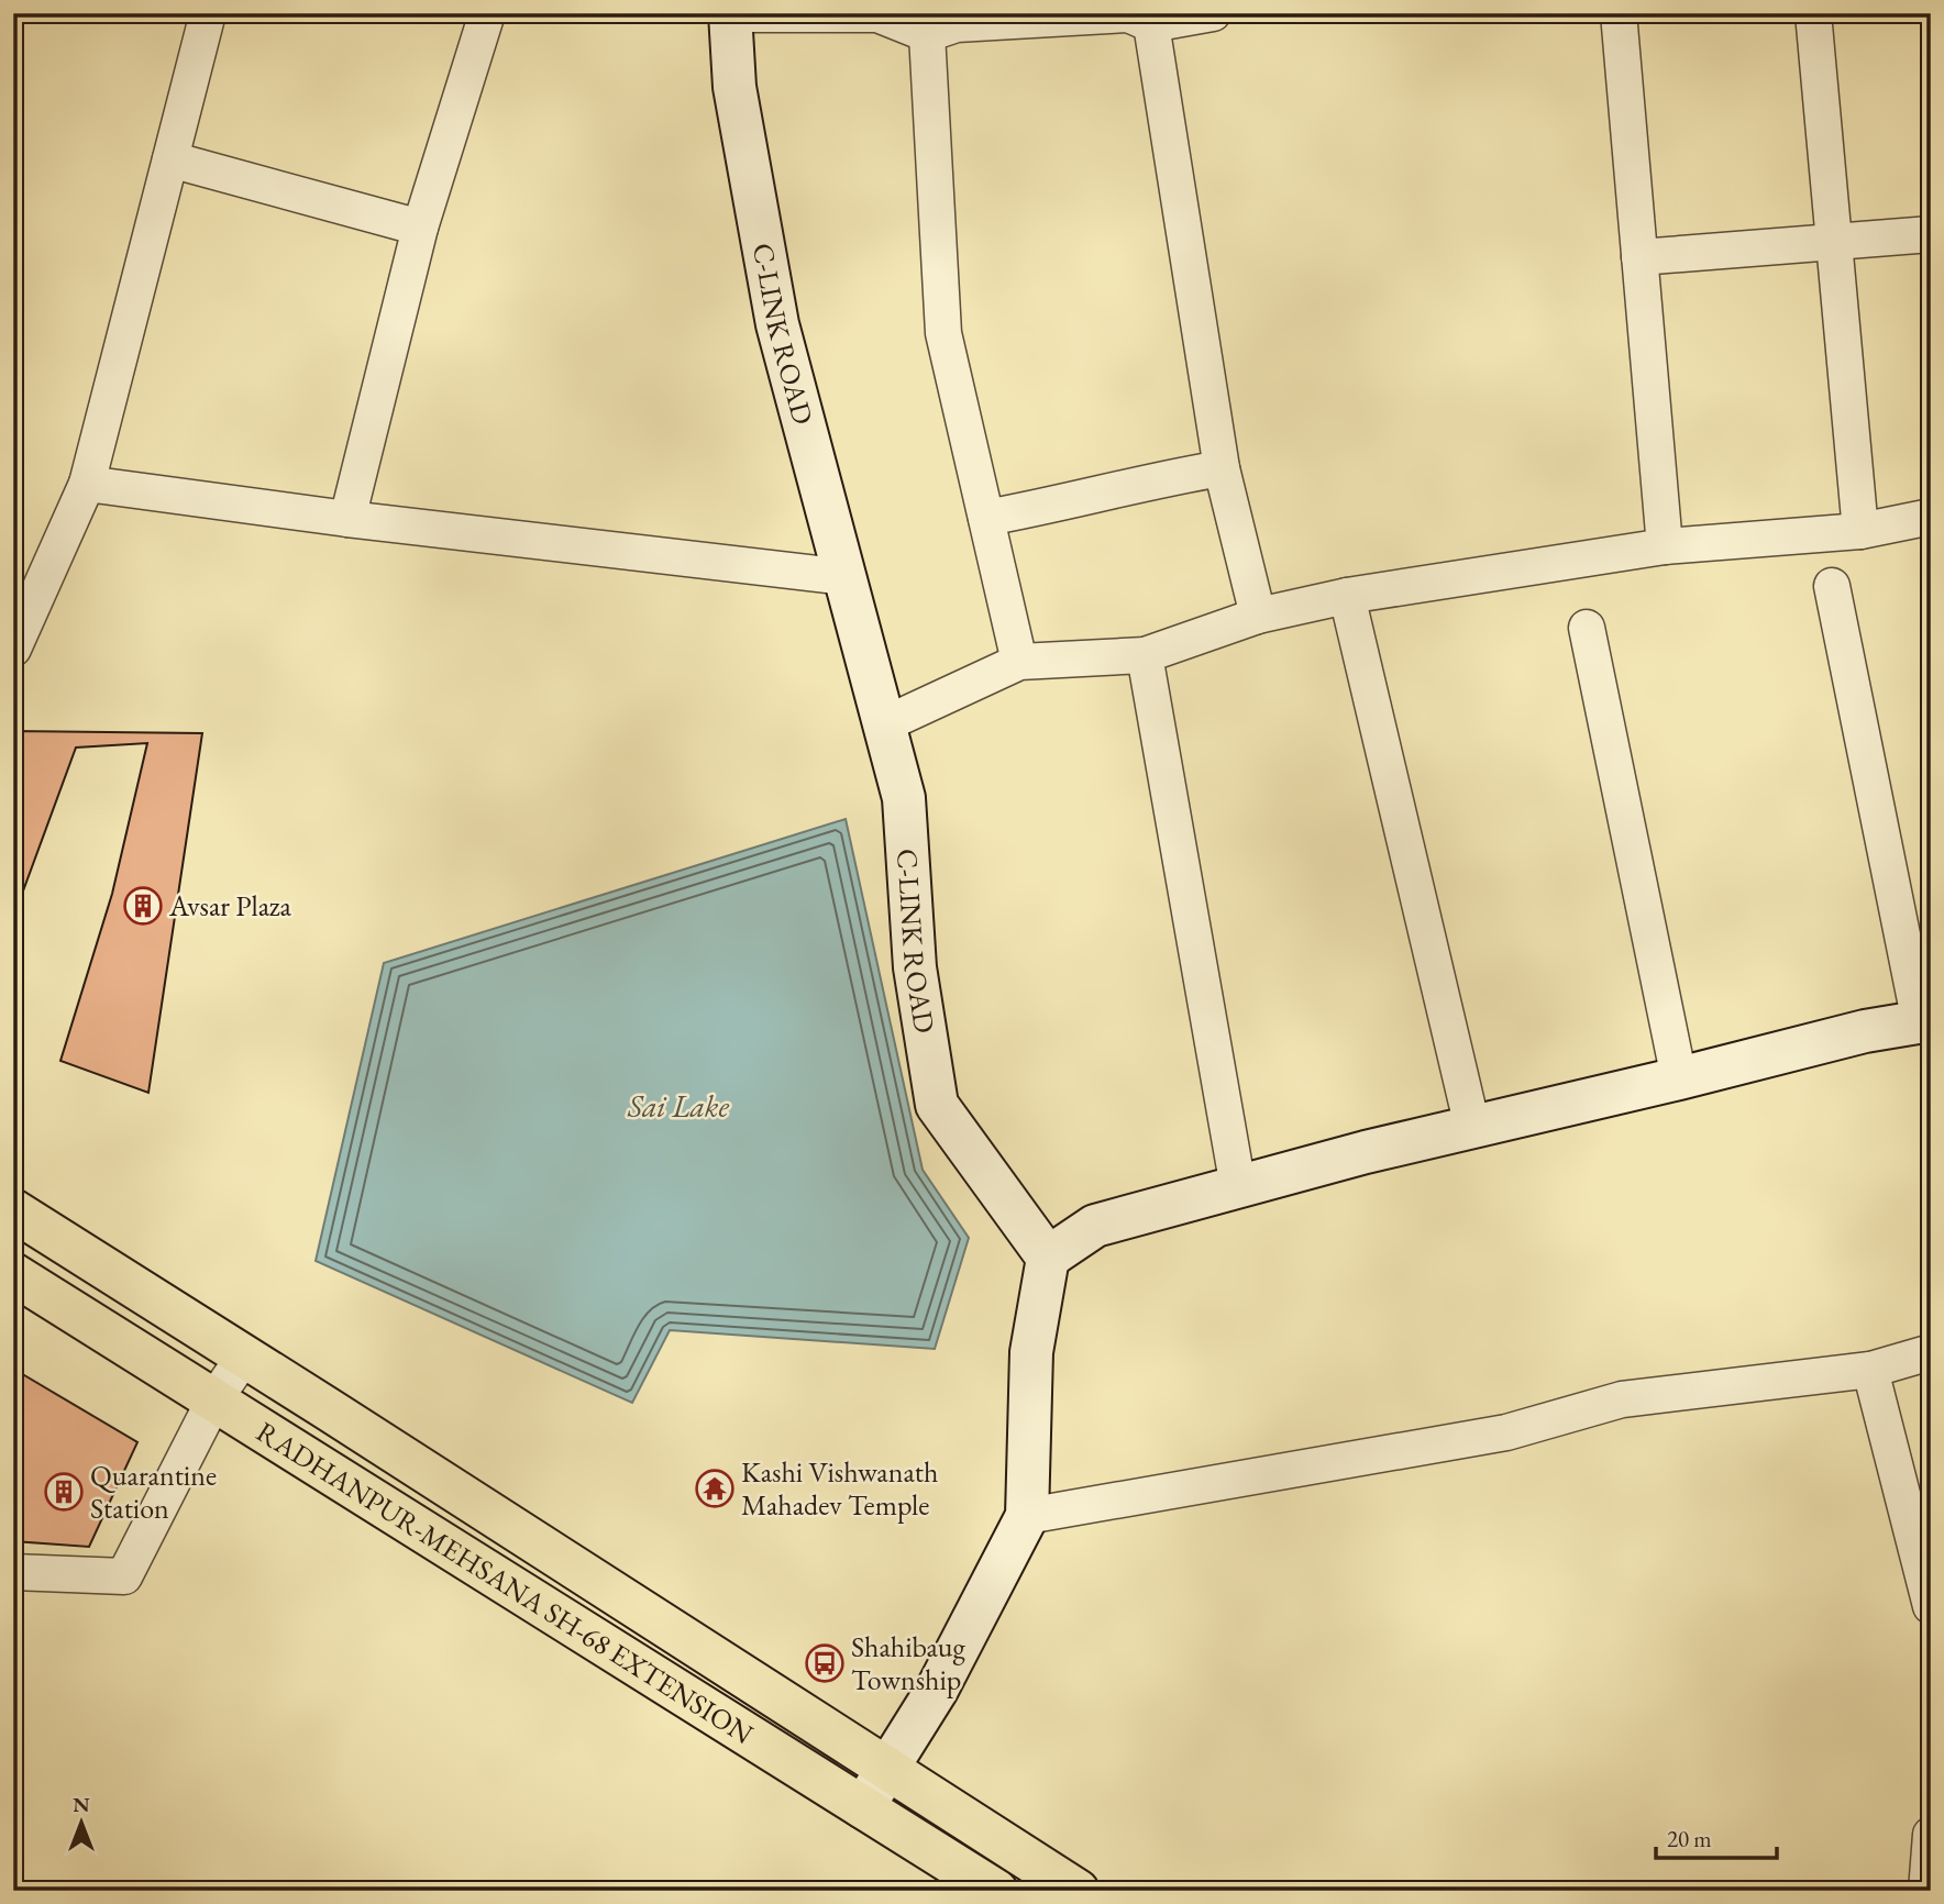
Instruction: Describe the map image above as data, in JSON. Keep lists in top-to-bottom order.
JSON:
{
  "streets": {
    "highway": ["RADHANPUR-MEHSANA SH-68 EXTENSION"],
    "street": ["C-LINK ROAD"]
  },
  "water": ["Sai Lake"],
  "places": {
    "building": ["Avsar Plaza", "Quarantine Station"],
    "temple": ["Kashi Vishwanath Mahadev Temple"],
    "bus stop": ["Shahibaug Township"]
  },
  "scale_bar": "20 m",
  "north": "top"
}
